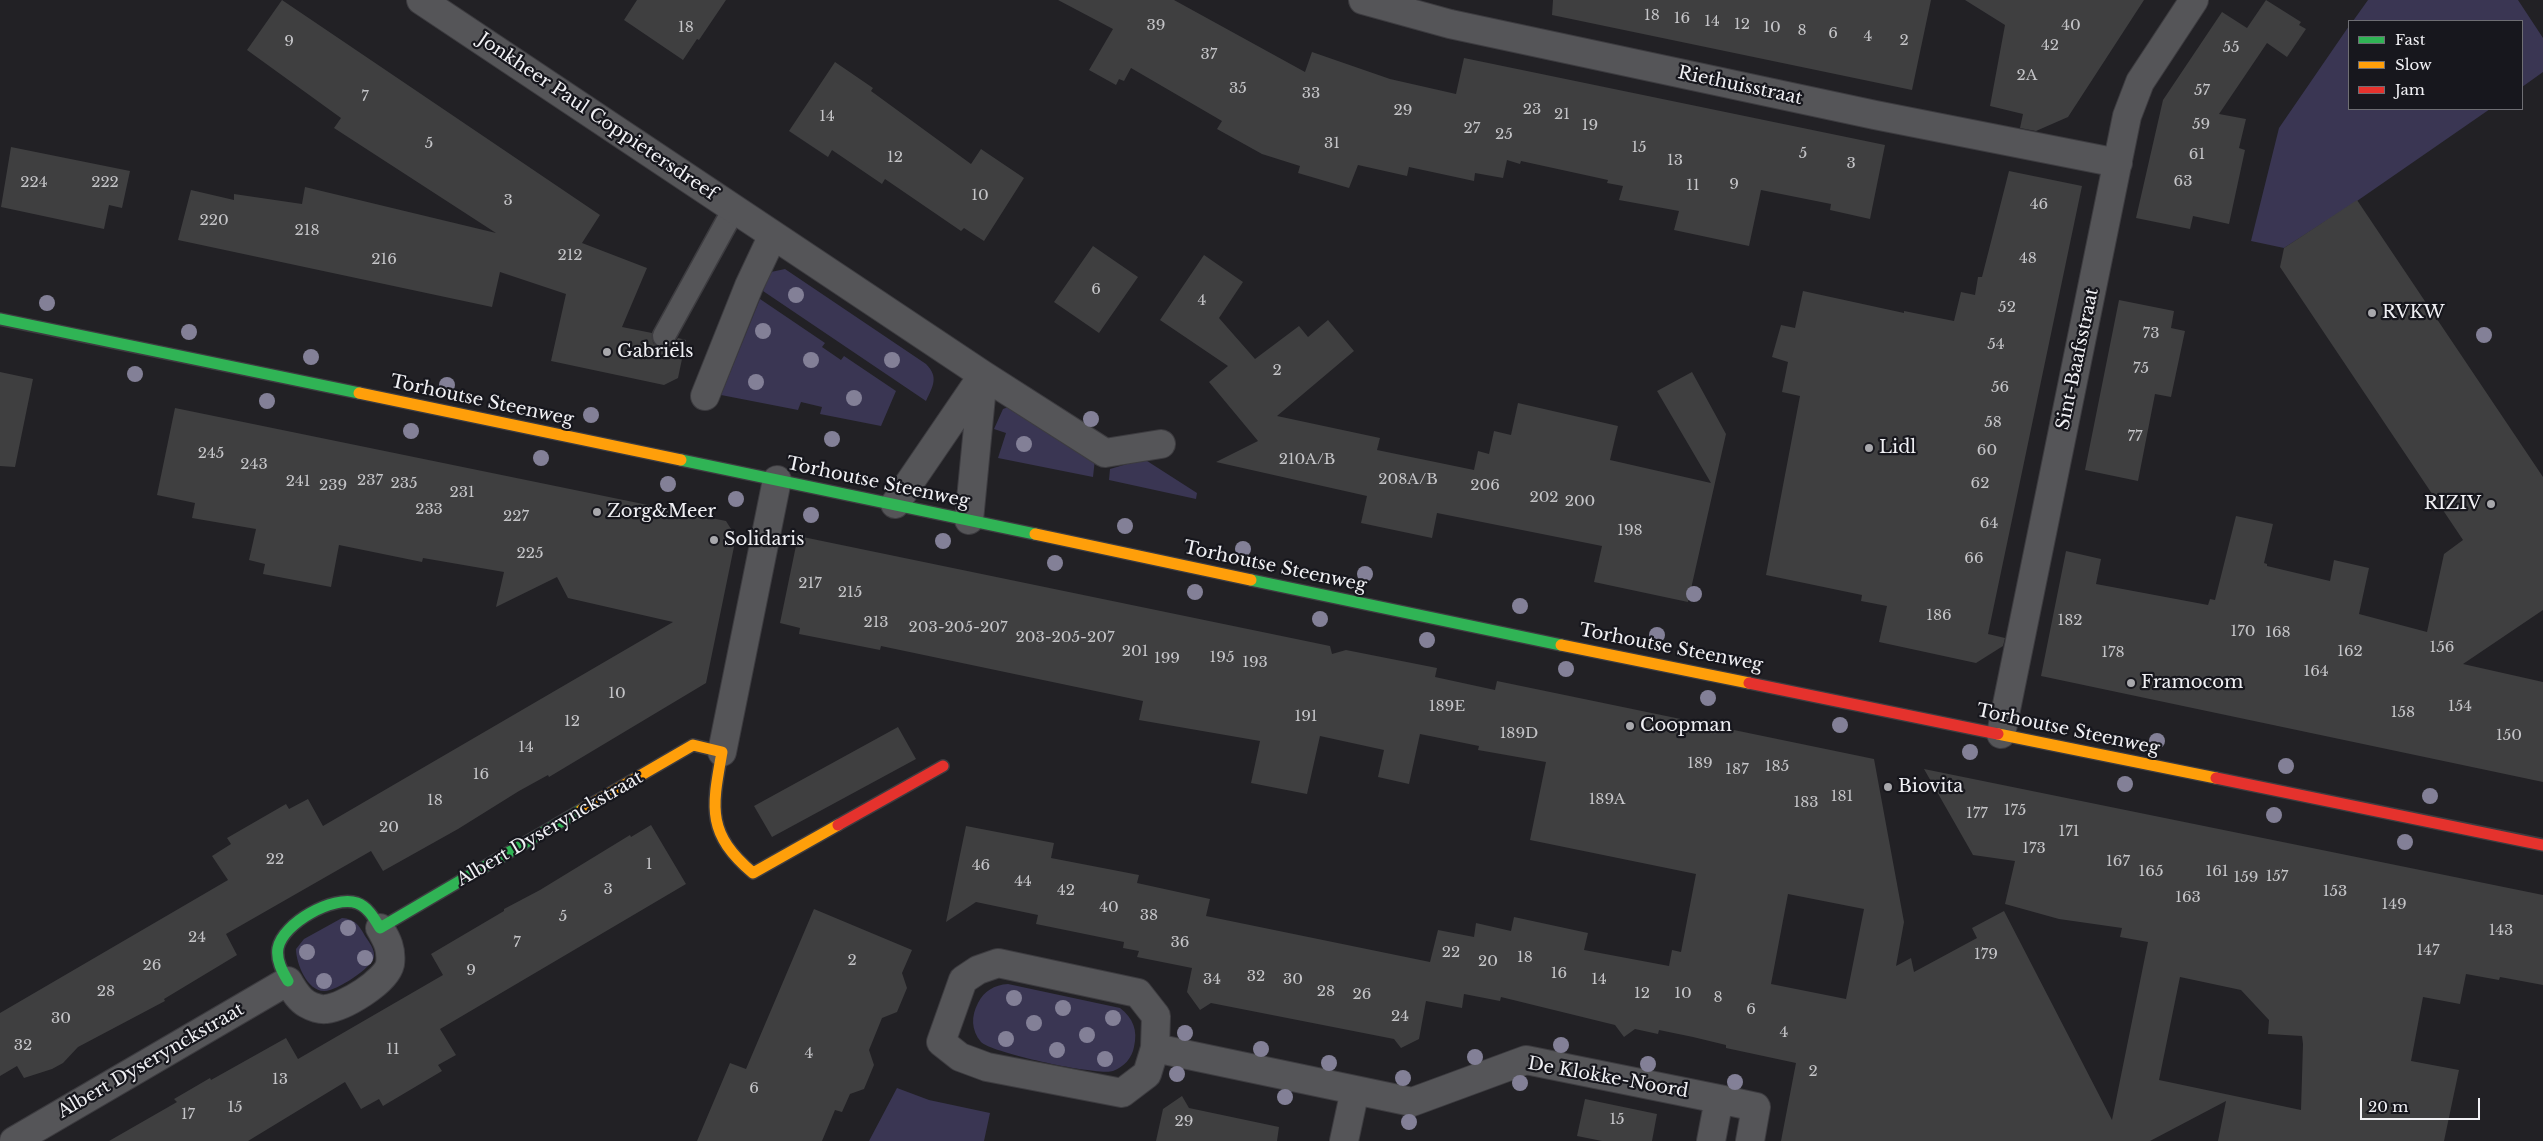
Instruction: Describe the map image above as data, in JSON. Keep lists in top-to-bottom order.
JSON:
{
  "streets": {
    "main road": ["Torhoutse Steenweg", "Albert Dyserynckstraat"],
    "street": [
      "Riethuisstraat",
      "Jonkheer Paul Coppietersdreef",
      "Sint-Baafsstraat",
      "De Klokke-Noord"
    ]
  },
  "crossings": [
    ["Riethuisstraat", "Sint-Baafsstraat"],
    ["Sint-Baafsstraat", "Torhoutse Steenweg"]
  ],
  "places": [
    "RVKW",
    "Gabriëls",
    "Lidl",
    "RIZIV",
    "Zorg&Meer",
    "Solidaris",
    "Framocom",
    "Coopman",
    "Biovita"
  ],
  "house_numbers": [
    "18",
    "16",
    "14",
    "12",
    "39",
    "40",
    "18",
    "10",
    "8",
    "6",
    "4",
    "2",
    "9",
    "42",
    "55",
    "37",
    "2A",
    "35",
    "57",
    "33",
    "7",
    "23",
    "29",
    "21",
    "14",
    "59",
    "19",
    "27",
    "25",
    "5",
    "31",
    "15",
    "5",
    "61",
    "12",
    "13",
    "3",
    "63",
    "224",
    "222",
    "9",
    "11",
    "10",
    "3",
    "46",
    "220",
    "218",
    "212",
    "48",
    "216",
    "6",
    "4",
    "52",
    "73",
    "54",
    "75",
    "2",
    "56",
    "58",
    "77",
    "60",
    "245",
    "210A/B",
    "243",
    "208A/B",
    "237",
    "241",
    "235",
    "62",
    "239",
    "206",
    "231",
    "202",
    "200",
    "233",
    "227",
    "64",
    "198",
    "225",
    "66",
    "217",
    "215",
    "186",
    "182",
    "213",
    "203-205-207",
    "170",
    "168",
    "203-205-207",
    "156",
    "201",
    "162",
    "178",
    "195",
    "199",
    "193",
    "164",
    "10",
    "189E",
    "154",
    "158",
    "191",
    "12",
    "189D",
    "150",
    "14",
    "189",
    "185",
    "187",
    "16",
    "181",
    "189A",
    "18",
    "183",
    "175",
    "177",
    "20",
    "171",
    "173",
    "22",
    "167",
    "1",
    "46",
    "165",
    "161",
    "157",
    "159",
    "44",
    "3",
    "42",
    "153",
    "163",
    "149",
    "40",
    "38",
    "5",
    "143",
    "24",
    "7",
    "36",
    "147",
    "22",
    "179",
    "18",
    "2",
    "20",
    "26",
    "9",
    "16",
    "32",
    "34",
    "30",
    "14",
    "28",
    "28",
    "12",
    "10",
    "26",
    "8",
    "6",
    "24",
    "30",
    "4",
    "32",
    "11",
    "4",
    "2",
    "13",
    "6",
    "15",
    "17",
    "15",
    "29"
  ],
  "legend": ["Fast", "Slow", "Jam"],
  "scale_bar": "20 m"
}
